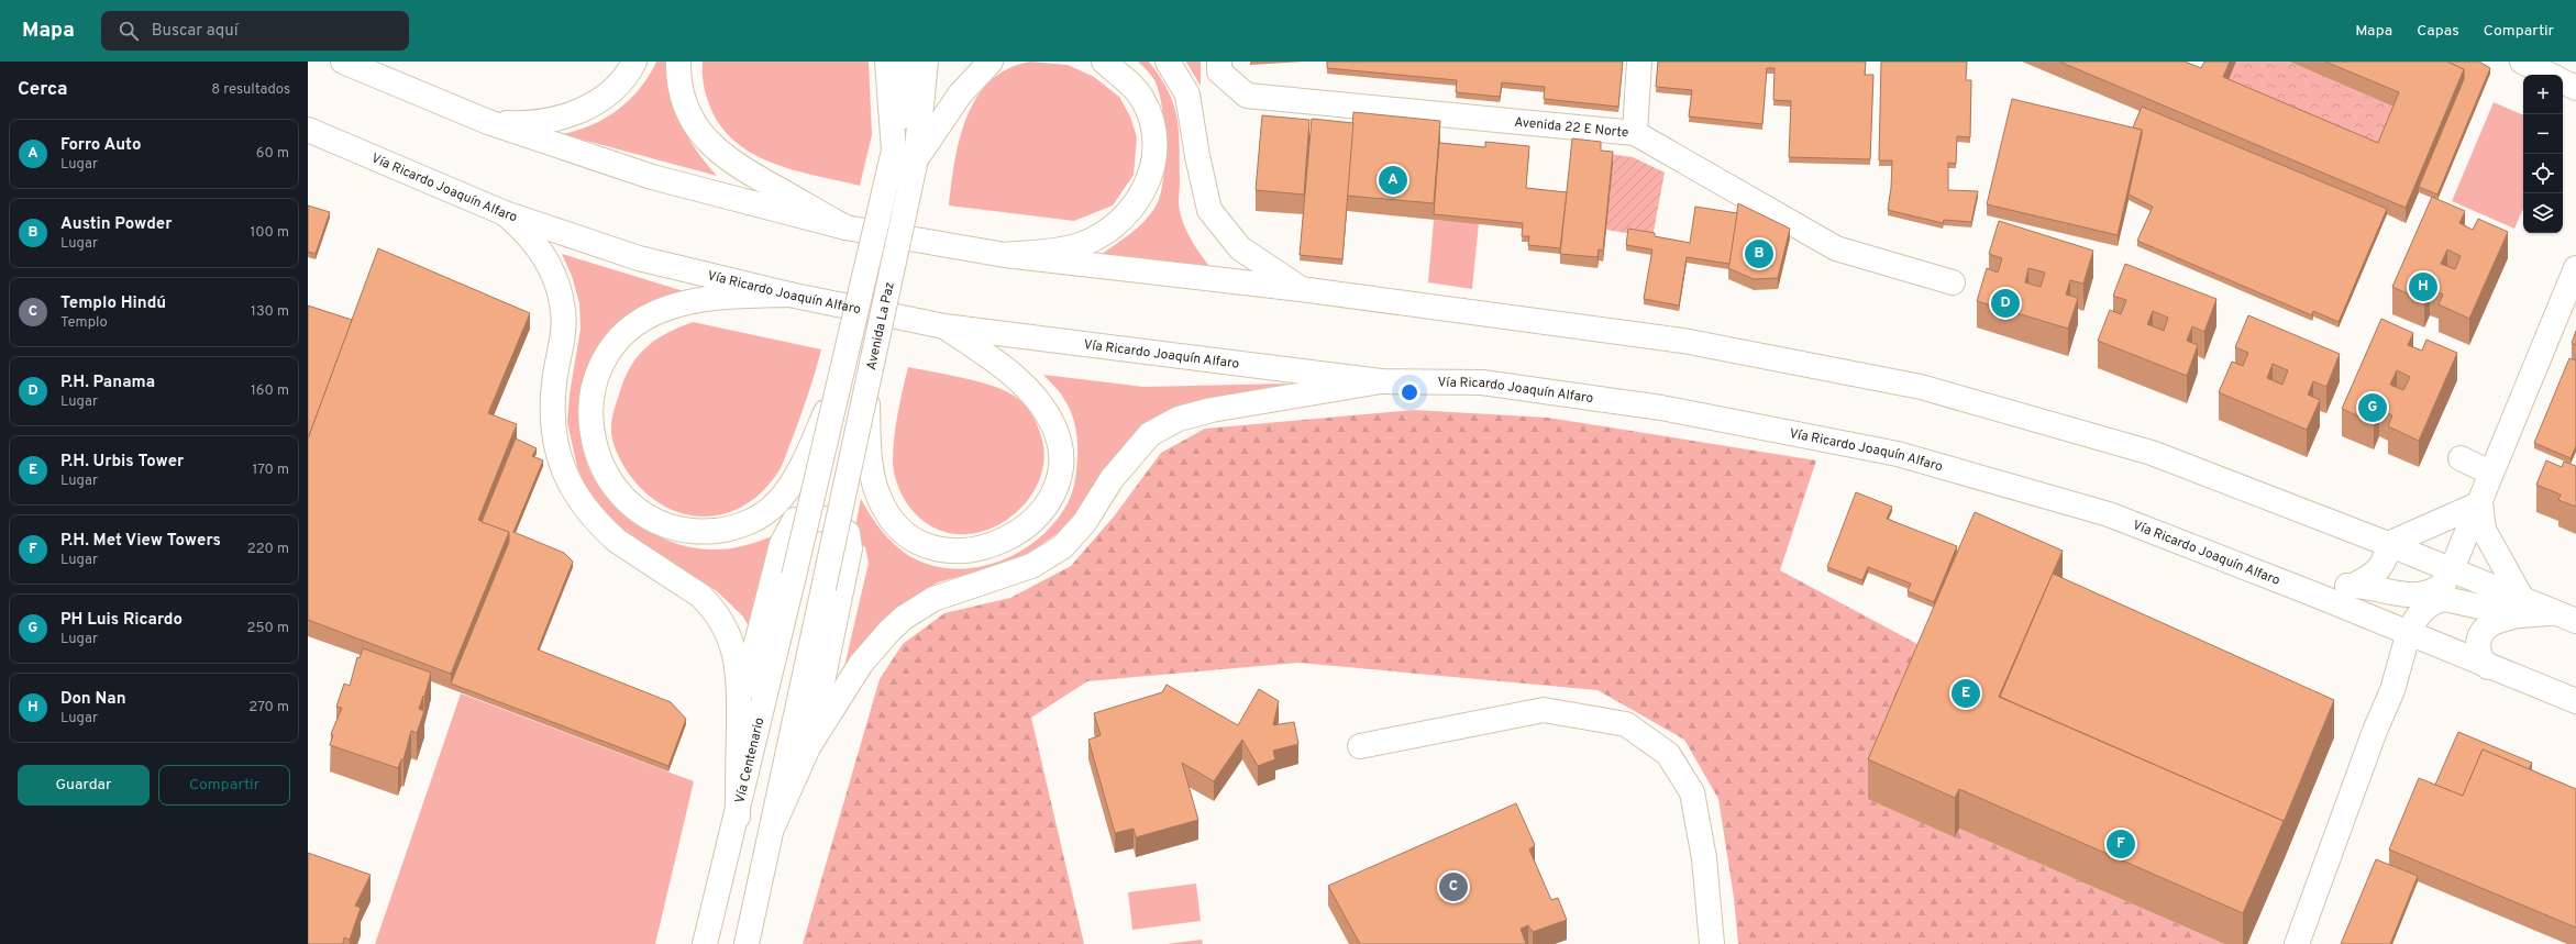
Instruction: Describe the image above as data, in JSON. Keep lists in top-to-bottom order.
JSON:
{
  "streets": {
    "main road": [
      "Avenida 22 E Norte",
      "Vía Ricardo Joaquín Alfaro",
      "Avenida La Paz",
      "Vía Centenario"
    ]
  },
  "crossings": [
    ["Avenida La Paz", "Vía Centenario"]
  ],
  "page": {
    "header": "Mapa",
    "search": "Buscar aquí",
    "nav": ["Mapa", "Capas", "Compartir"],
    "heading": ["Cerca", "8 resultados"],
    "map_buttons": ["+", "−"],
    "list": [
      {
        "mark": "A",
        "name": "Forro Auto",
        "note": "Lugar",
        "value": "60 m"
      },
      {
        "mark": "B",
        "name": "Austin Powder",
        "note": "Lugar",
        "value": "100 m"
      },
      {
        "mark": "C",
        "name": "Templo Hindú",
        "note": "Templo",
        "value": "130 m"
      },
      {
        "mark": "D",
        "name": "P.H. Panama",
        "note": "Lugar",
        "value": "160 m"
      },
      {
        "mark": "E",
        "name": "P.H. Urbis Tower",
        "note": "Lugar",
        "value": "170 m"
      },
      {
        "mark": "F",
        "name": "P.H. Met View Towers",
        "note": "Lugar",
        "value": "220 m"
      },
      {
        "mark": "G",
        "name": "PH Luis Ricardo",
        "note": "Lugar",
        "value": "250 m"
      },
      {
        "mark": "H",
        "name": "Don Nan",
        "note": "Lugar",
        "value": "270 m"
      }
    ],
    "pins": [
      "A",
      "B",
      "H",
      "D",
      "G",
      "E",
      "F",
      "C"
    ],
    "buttons": ["Guardar", "Compartir"]
  }
}
